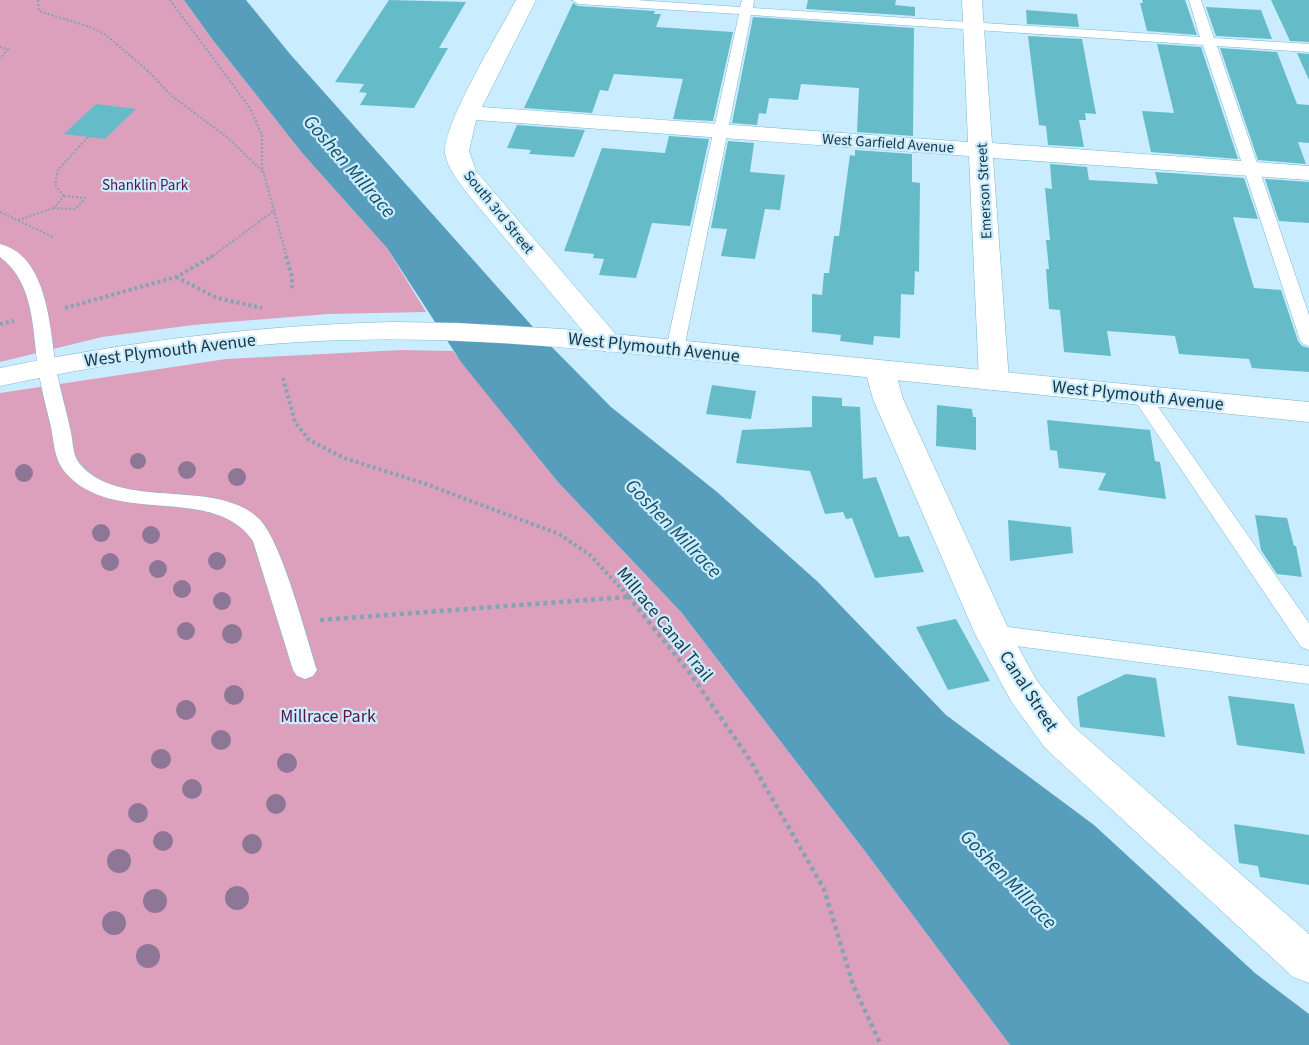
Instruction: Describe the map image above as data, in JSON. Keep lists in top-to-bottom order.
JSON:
{
  "streets": {
    "street": [
      "West Garfield Avenue",
      "Emerson Street",
      "South 3rd Street",
      "West Plymouth Avenue",
      "Canal Street"
    ],
    "path": ["Millrace Canal Trail"]
  },
  "crossings": [
    ["West Garfield Avenue", "Emerson Street"],
    ["West Garfield Avenue", "South 3rd Street"],
    ["Emerson Street", "West Plymouth Avenue"],
    ["South 3rd Street", "West Plymouth Avenue"],
    ["West Plymouth Avenue", "Canal Street"]
  ],
  "water": ["Goshen Millrace"],
  "parks": ["Shanklin Park", "Millrace Park"]
}
